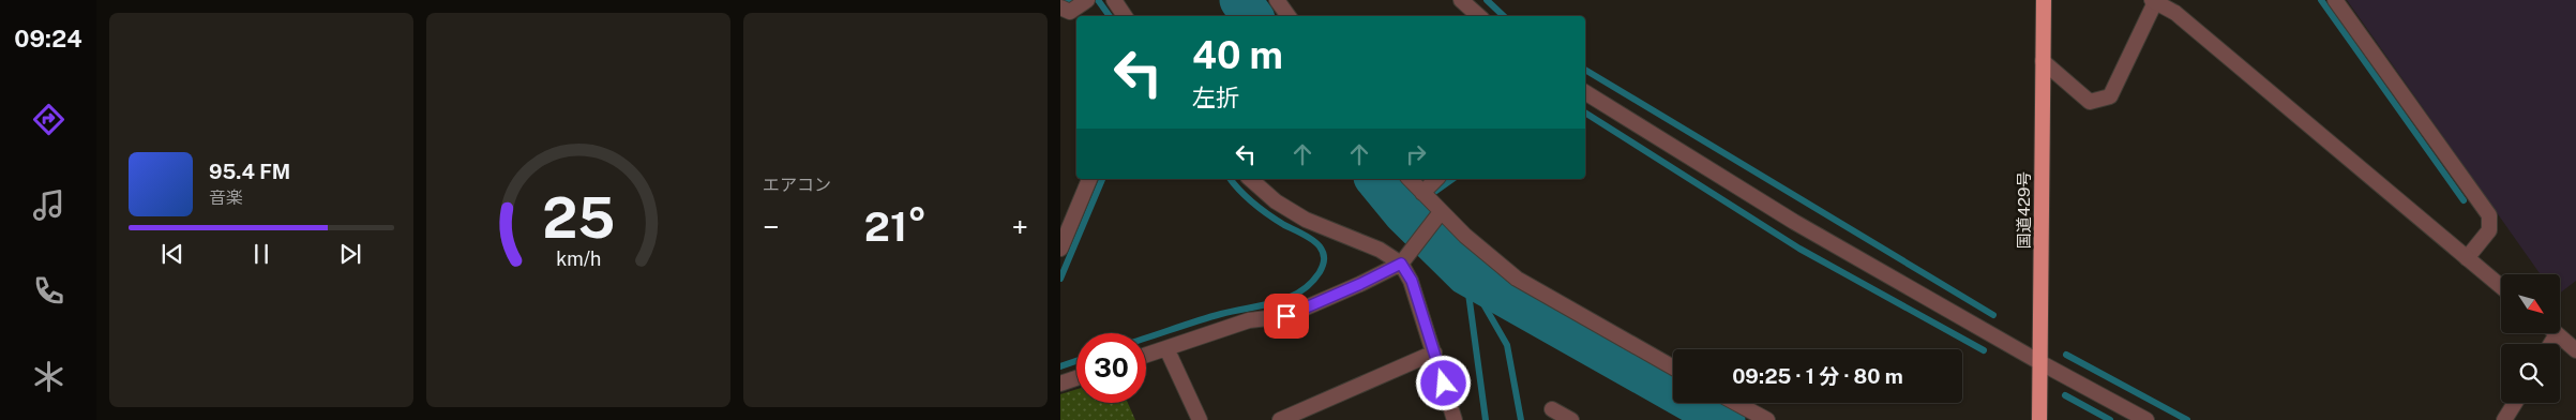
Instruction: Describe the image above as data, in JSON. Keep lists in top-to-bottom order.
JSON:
{
  "streets": {
    "highway": ["国道429号"]
  },
  "north": "bottom right",
  "page": {
    "tabs": "09:24",
    "tile": "エアコン",
    "turn": ["40 m", "左折"],
    "song": ["95.4 FM", "音楽"],
    "heat": ["−", "21°", "+"],
    "limit": "30",
    "trip": "09:25 · 1 分 · 80 m",
    "gauge": ["25", "km/h"]
  }
}
